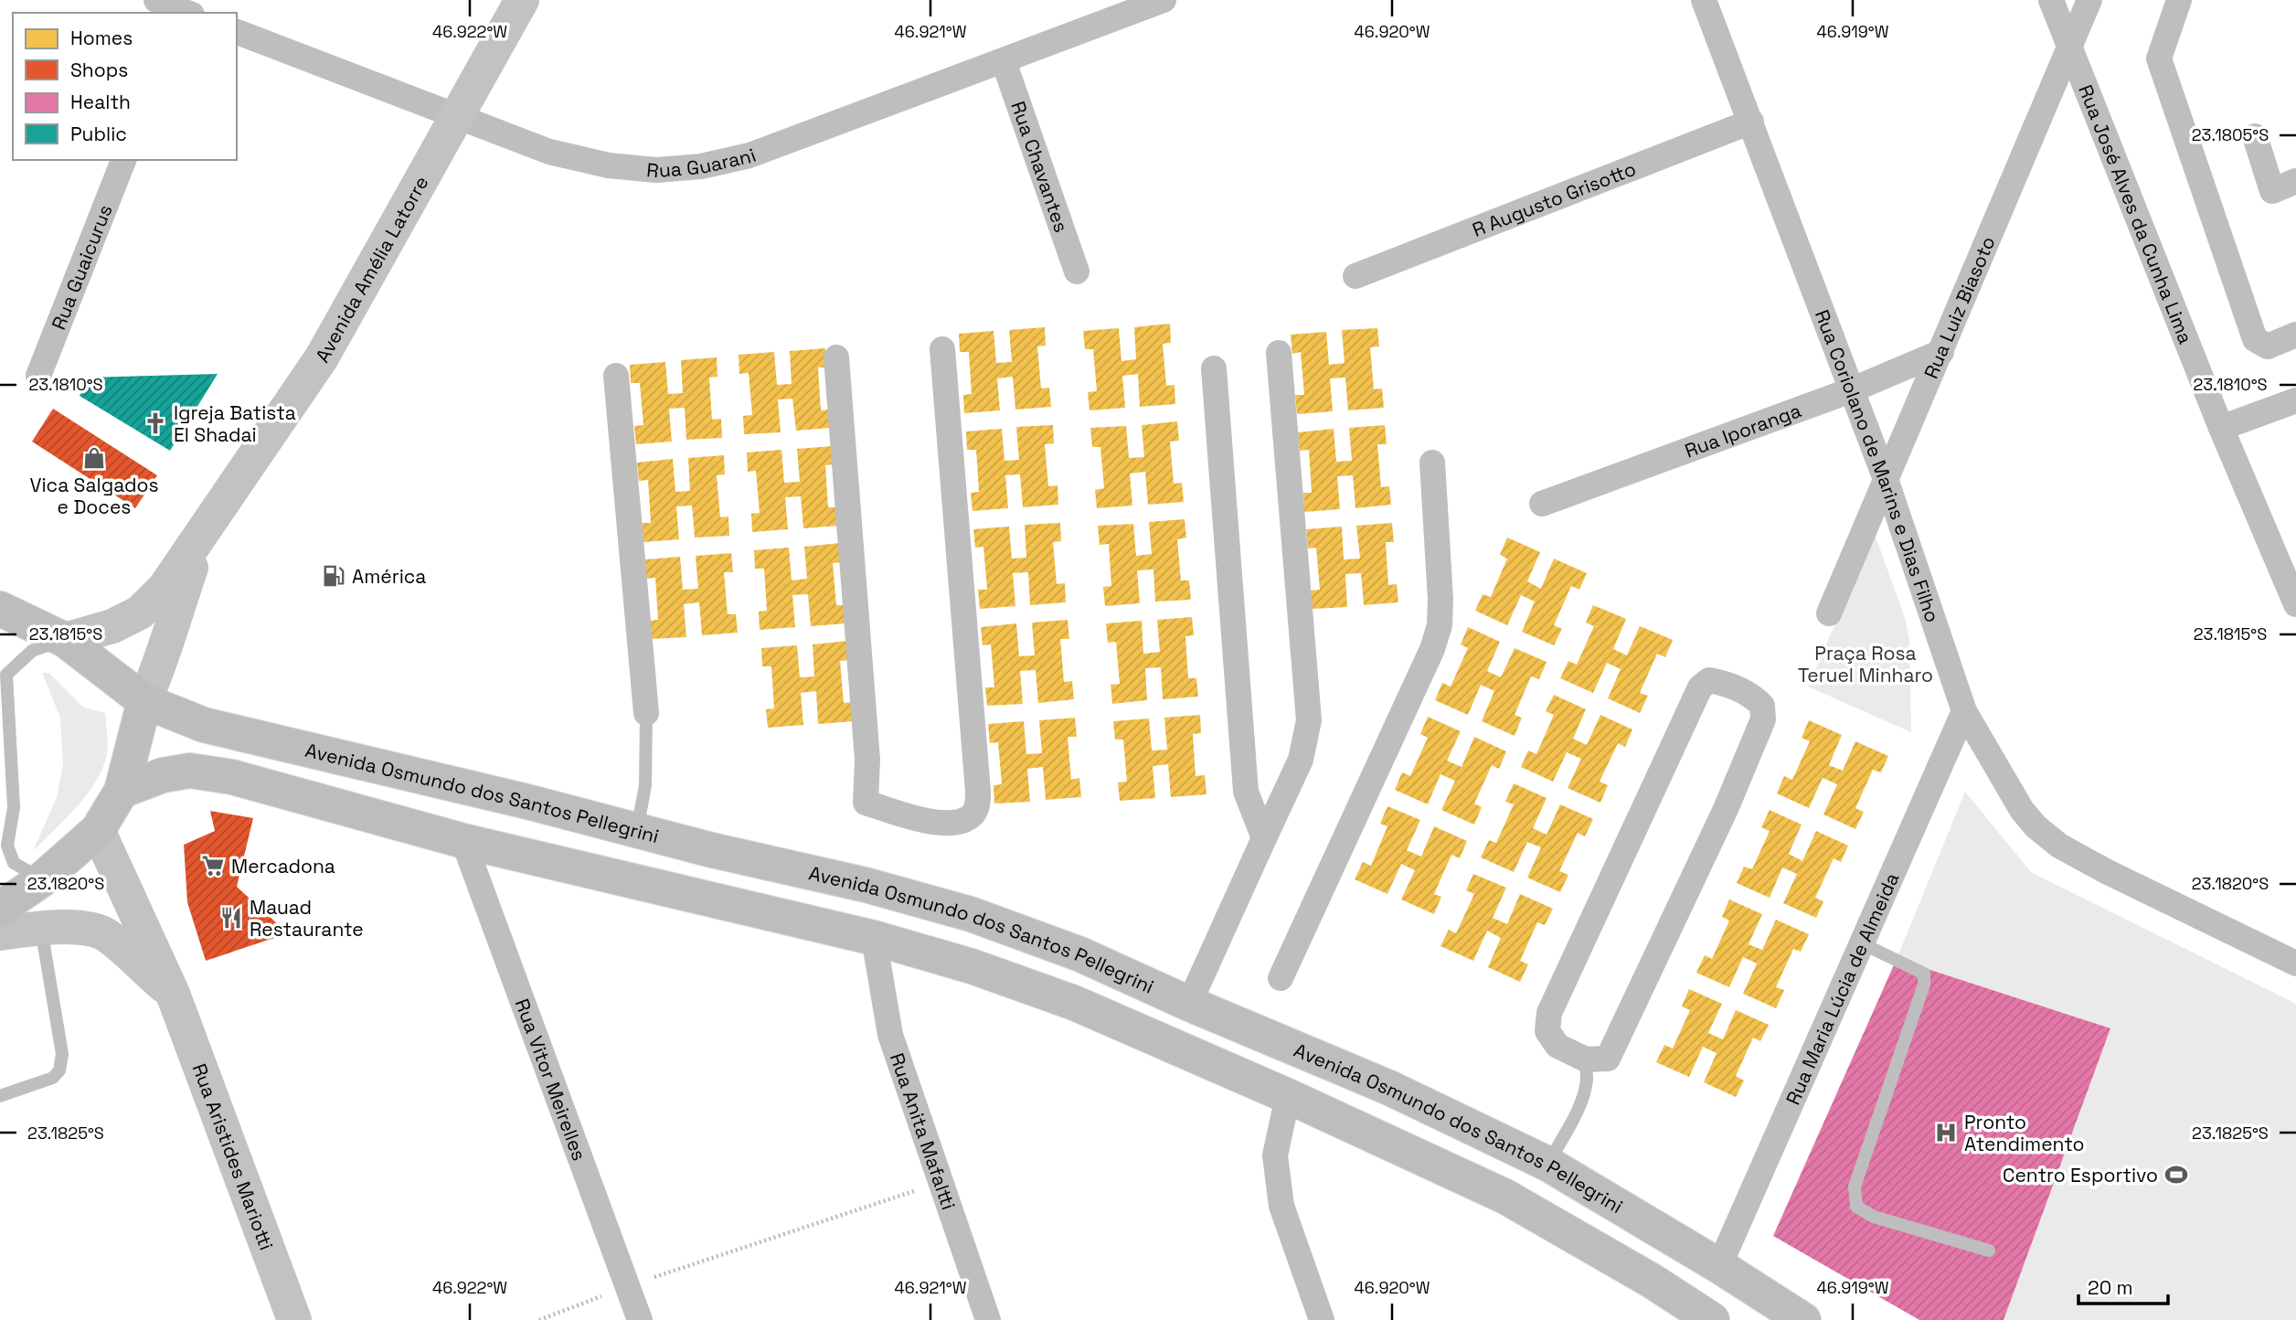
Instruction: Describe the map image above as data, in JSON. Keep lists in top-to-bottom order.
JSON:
{
  "streets": {
    "main road": ["Avenida Amélia Latorre", "Avenida Osmundo dos Santos Pellegrini", "Rua Aristides Mariotti"],
    "street": [
      "Rua Guarani",
      "Rua Chavantes",
      "R Augusto Grisotto",
      "Rua José Alves da Cunha Lima",
      "Rua Guaicurus",
      "Rua Luiz Biasoto",
      "Rua Iporanga",
      "Rua Coriolano de Marins e Dias Filho",
      "Rua Maria Lúcia de Almeida",
      "Rua Vitor Meirelles",
      "Rua Anita Mafaltti"
    ]
  },
  "crossings": [
    ["Rua Guarani", "Rua Chavantes"],
    ["Rua Guarani", "Avenida Amélia Latorre"],
    ["R Augusto Grisotto", "Rua Coriolano de Marins e Dias Filho"],
    ["Rua José Alves da Cunha Lima", "Rua Luiz Biasoto"],
    ["Avenida Amélia Latorre", "Avenida Osmundo dos Santos Pellegrini"],
    ["Rua Luiz Biasoto", "Rua Iporanga"],
    ["Rua Luiz Biasoto", "Rua Coriolano de Marins e Dias Filho"],
    ["Rua Iporanga", "Rua Coriolano de Marins e Dias Filho"],
    ["Rua Coriolano de Marins e Dias Filho", "Rua Maria Lúcia de Almeida"],
    ["Avenida Osmundo dos Santos Pellegrini", "Rua Maria Lúcia de Almeida"],
    ["Avenida Osmundo dos Santos Pellegrini", "Rua Vitor Meirelles"],
    ["Avenida Osmundo dos Santos Pellegrini", "Rua Anita Mafaltti"]
  ],
  "parks": ["Praça Rosa Teruel Minharo"],
  "places": {
    "church": ["Igreja Batista El Shadai"],
    "shop": ["Vica Salgados e Doces"],
    "fuel station": ["América"],
    "supermarket": ["Mercadona"],
    "restaurant": ["Mauad Restaurante"],
    "hospital": ["Pronto Atendimento"],
    "sports": ["Centro Esportivo"]
  },
  "legend": [
    "Homes",
    "Shops",
    "Health",
    "Public"
  ],
  "scale_bar": "20 m",
  "coordinates": [
    "46.922°W",
    "46.921°W",
    "46.920°W",
    "46.919°W",
    "23.1805°S",
    "23.1810°S",
    "23.1815°S",
    "23.1820°S",
    "23.1825°S"
  ]
}
